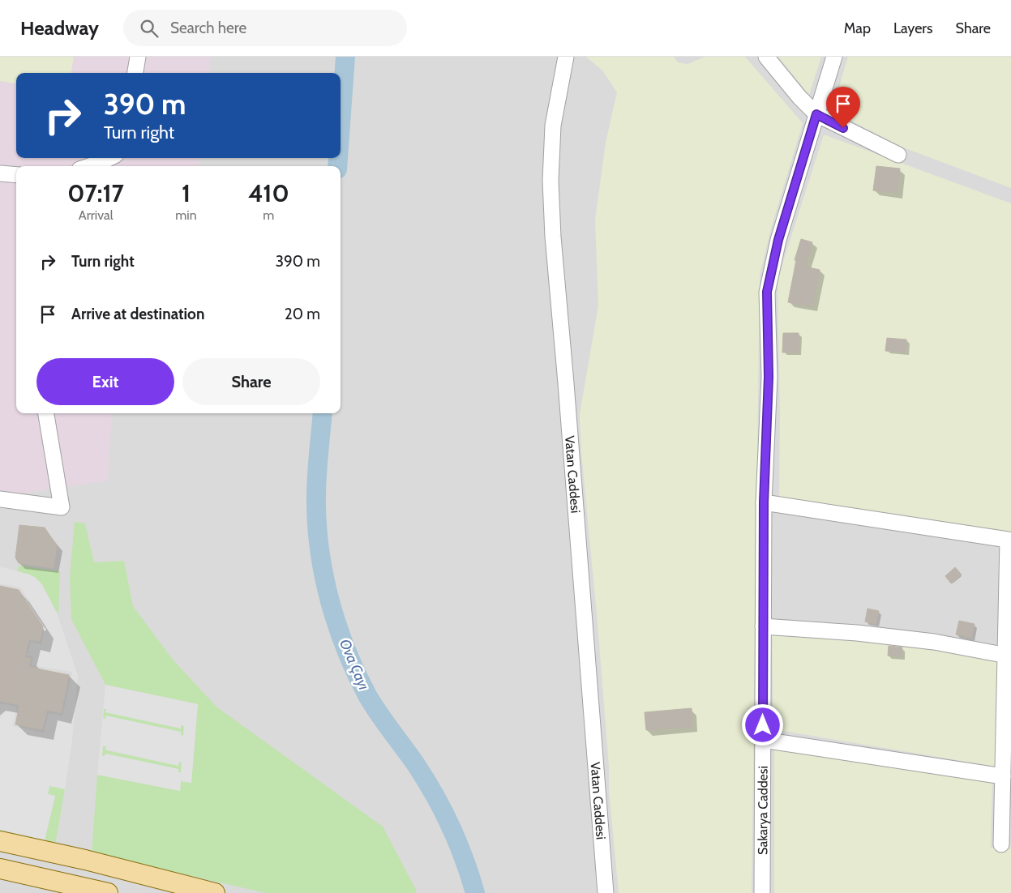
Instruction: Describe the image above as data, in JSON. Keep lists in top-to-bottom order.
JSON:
{
  "streets": {
    "street": ["Vatan Caddesi", "Sakarya Caddesi"]
  },
  "water": ["Ova Çayı"],
  "page": {
    "header": "Headway",
    "search": "Search here",
    "nav": ["Map", "Layers", "Share"],
    "turn": ["390 m", "Turn right"],
    "eta": [
      "07:17",
      "Arrival",
      "1",
      "min",
      "410",
      "m"
    ],
    "list": [
      {
        "name": "Turn right",
        "value": "390 m"
      },
      {
        "name": "Arrive at destination",
        "value": "20 m"
      }
    ],
    "buttons": ["Exit", "Share"]
  }
}
